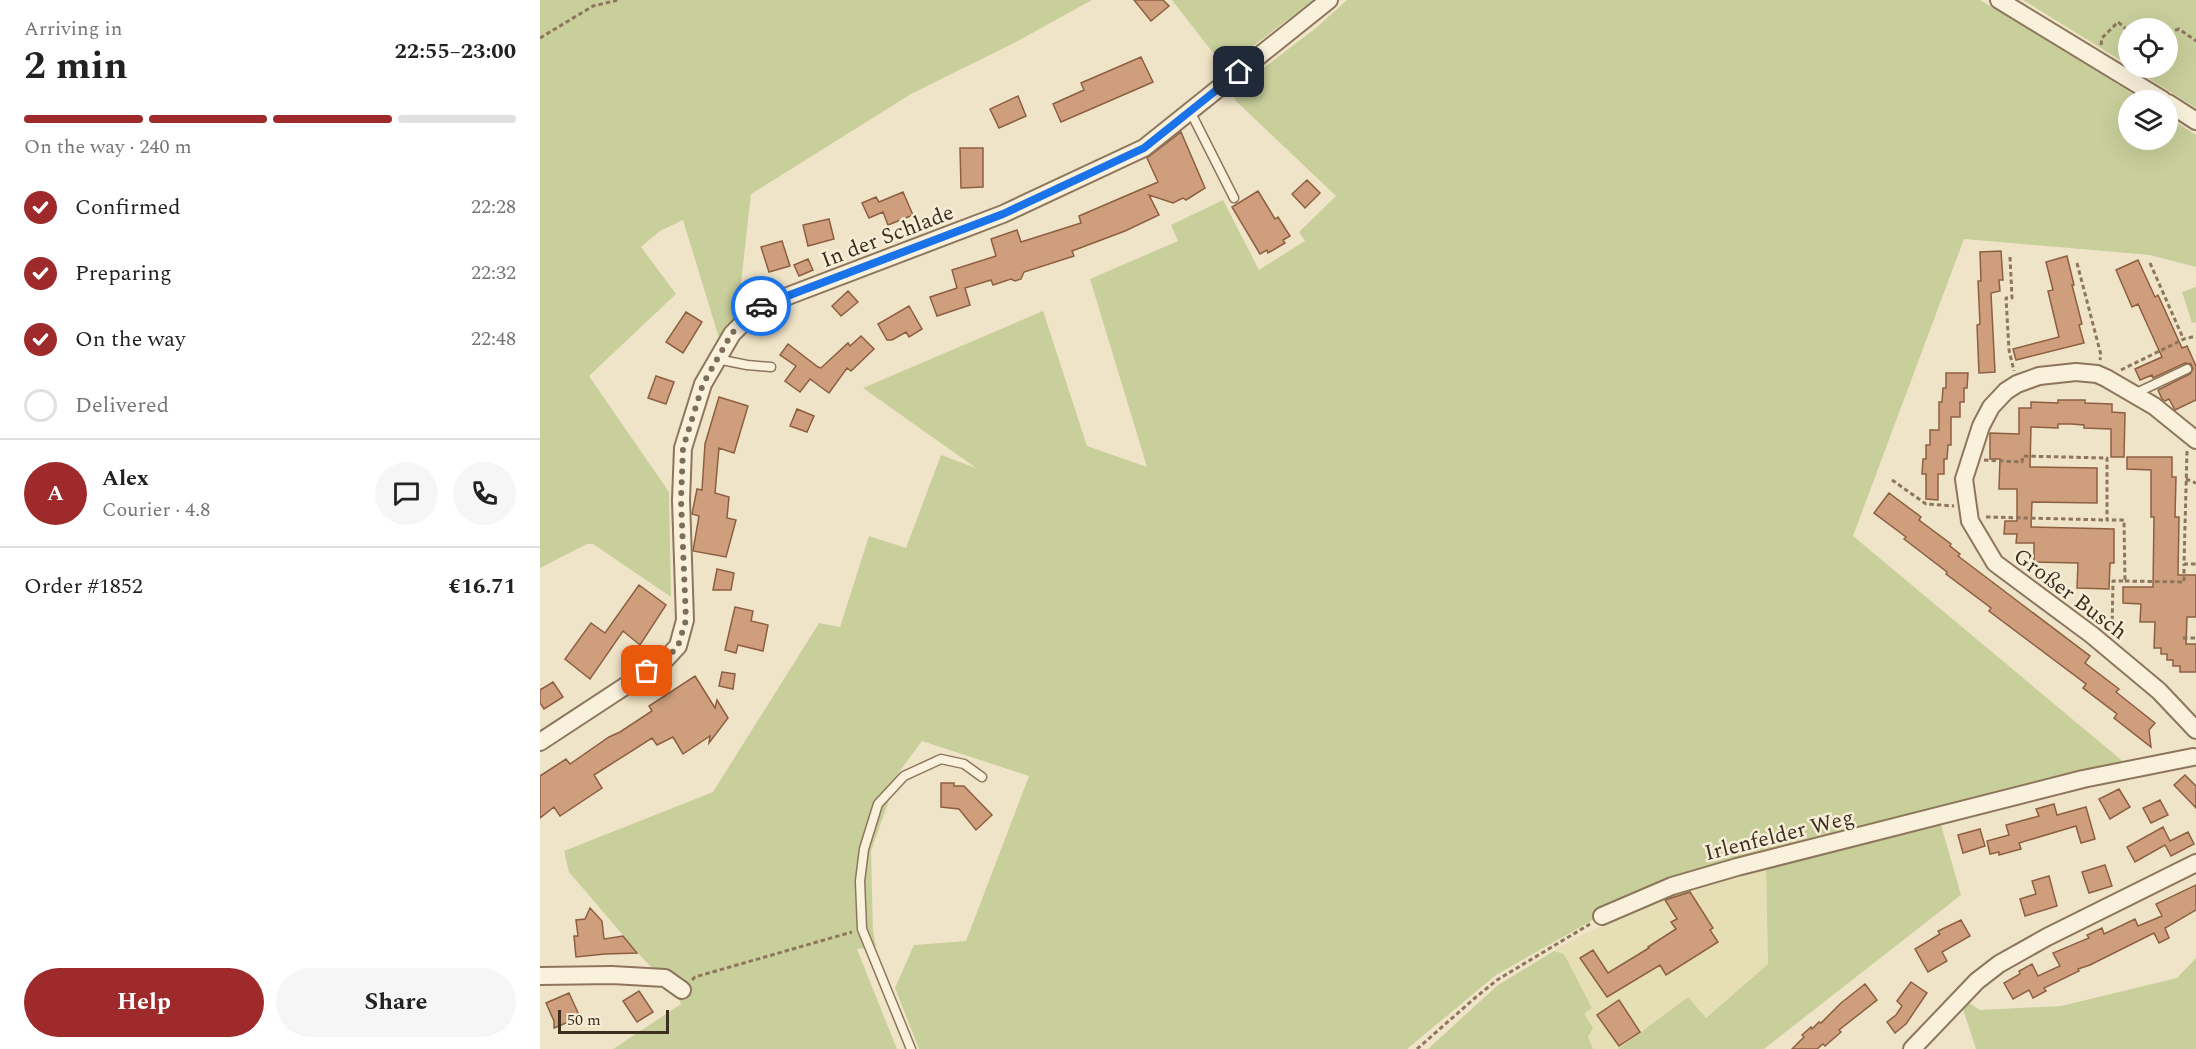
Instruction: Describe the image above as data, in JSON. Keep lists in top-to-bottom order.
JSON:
{
  "streets": {
    "street": ["In der Schlade", "Großer Busch", "Irlenfelder Weg"]
  },
  "scale_bar": "50 m",
  "page": {
    "heading": ["2 min", "Arriving in", "22:55–23:00"],
    "panel": [
      "Alex",
      "Courier · 4.8",
      "Order #1852",
      "€16.71"
    ],
    "bar": "On the way · 240 m",
    "list": [
      ["Confirmed", "22:28"],
      ["Preparing", "22:32"],
      ["On the way", "22:48"],
      "Delivered"
    ],
    "round": "A",
    "buttons": ["Help", "Share"],
    "scale": "50 m"
  }
}
